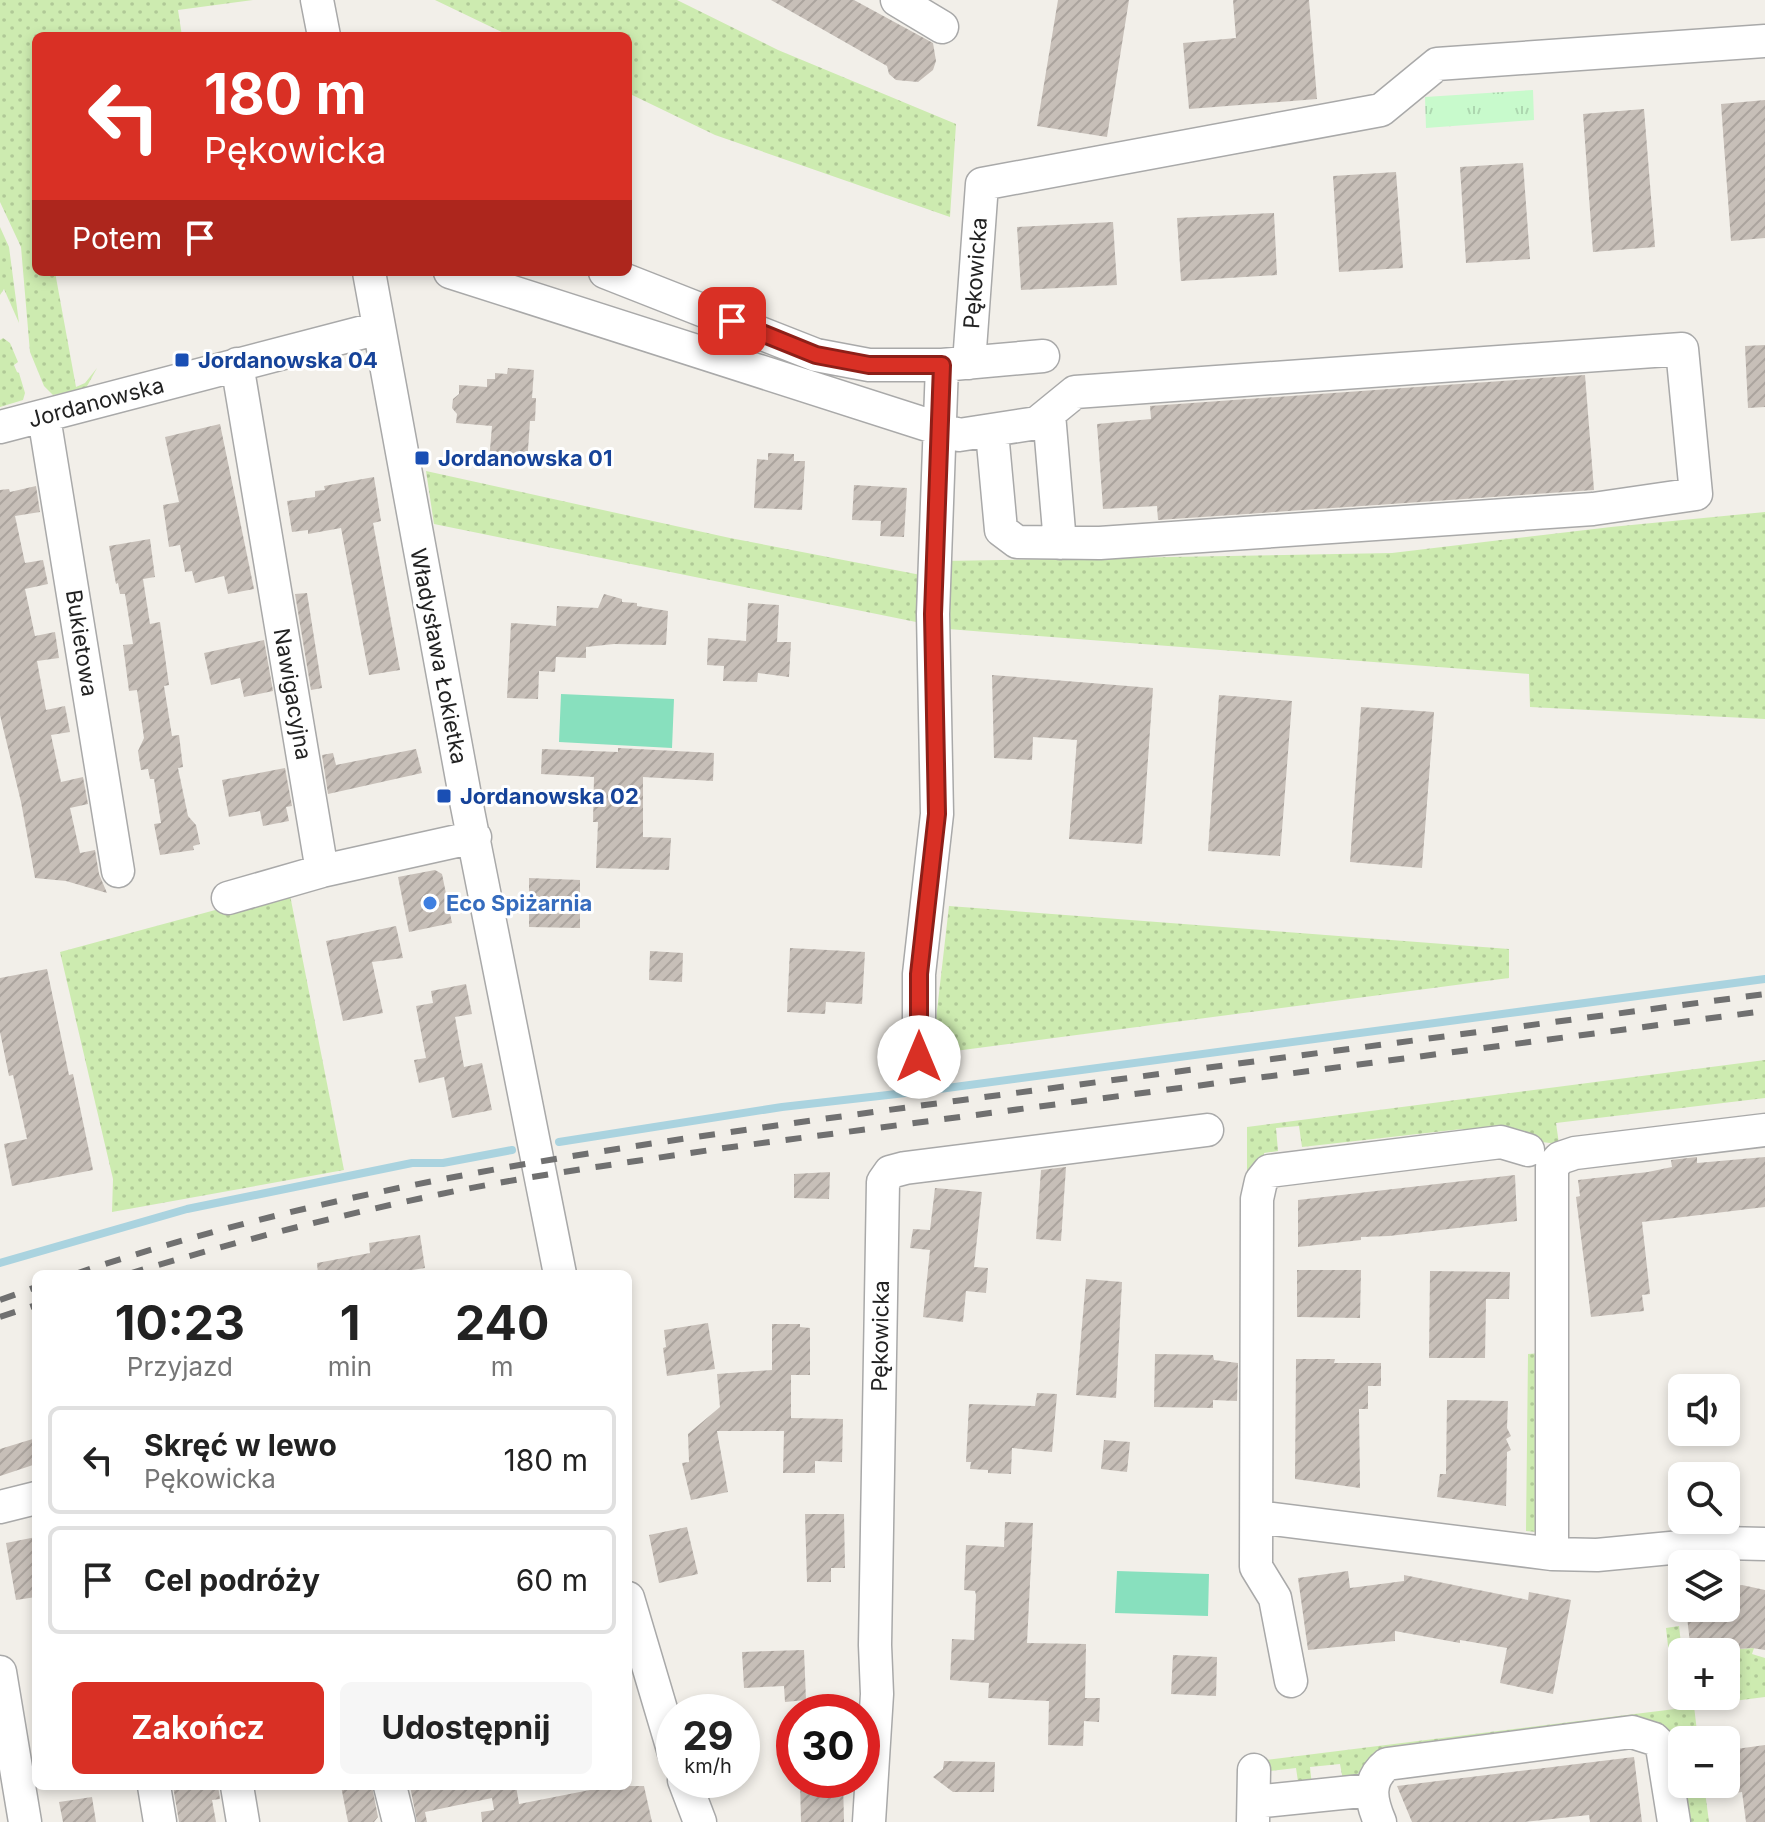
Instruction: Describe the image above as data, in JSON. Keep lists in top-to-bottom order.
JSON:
{
  "streets": {
    "street": [
      "Pękowicka",
      "Jordanowska",
      "Bukietowa",
      "Władysława Łokietka",
      "Nawigacyjna"
    ]
  },
  "crossings": [
    ["Jordanowska", "Bukietowa"],
    ["Jordanowska", "Władysława Łokietka"],
    ["Jordanowska", "Nawigacyjna"]
  ],
  "places": {
    "transit": ["Jordanowska 04", "Jordanowska 01", "Jordanowska 02"],
    "other": ["Eco Spiżarnia"]
  },
  "page": {
    "turn": ["180 m", "Pękowicka"],
    "then": "Potem",
    "eta": [
      "10:23",
      "Przyjazd",
      "1",
      "min",
      "240",
      "m"
    ],
    "map_buttons": ["+", "−"],
    "list": [
      {
        "name": "Skręć w lewo",
        "note": "Pękowicka",
        "value": "180 m"
      },
      {
        "name": "Cel podróży",
        "value": "60 m"
      }
    ],
    "buttons": ["Zakończ", "Udostępnij"],
    "speed": "29 km/h",
    "limit": "30"
  }
}
